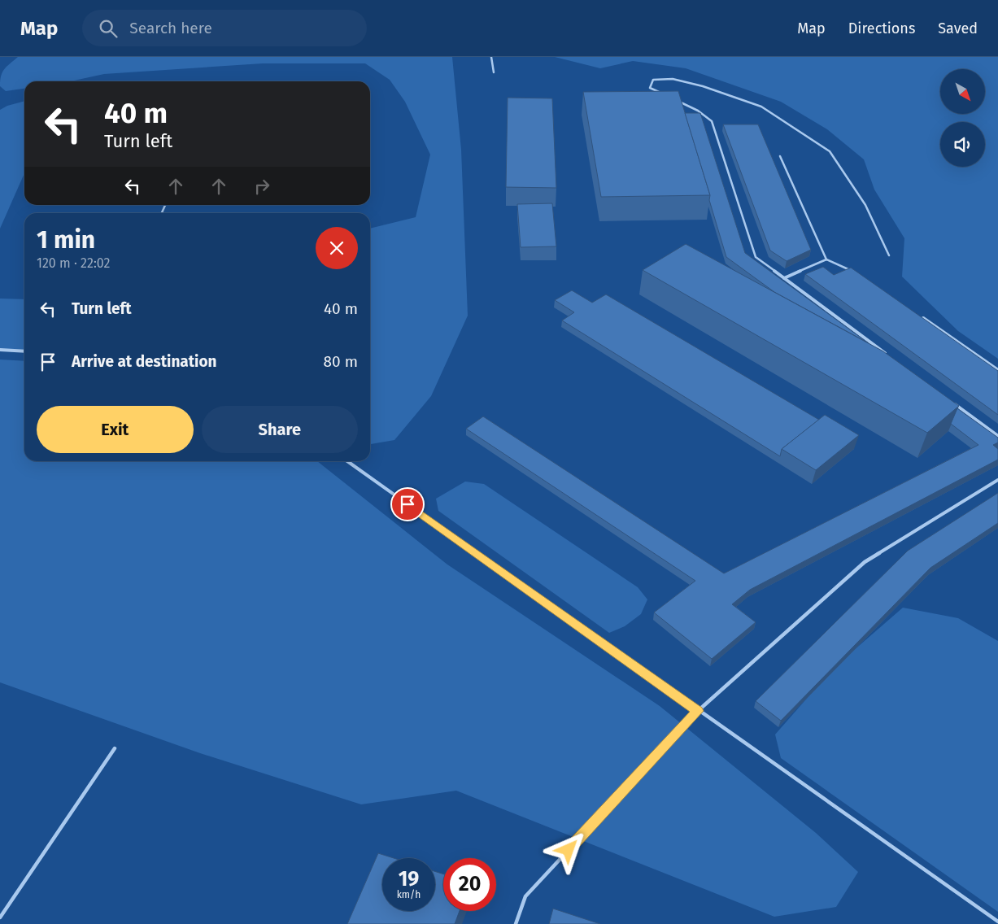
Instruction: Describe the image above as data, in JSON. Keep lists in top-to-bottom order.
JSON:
{
  "north": "bottom right",
  "page": {
    "header": "Map",
    "search": "Search here",
    "nav": ["Map", "Directions", "Saved"],
    "turn": ["40 m", "Turn left"],
    "heading": ["1 min", "120 m · 22:02"],
    "list": [
      {
        "name": "Turn left",
        "value": "40 m"
      },
      {
        "name": "Arrive at destination",
        "value": "80 m"
      }
    ],
    "buttons": ["Exit", "Share"],
    "speed": "19 km/h",
    "limit": "20"
  }
}
